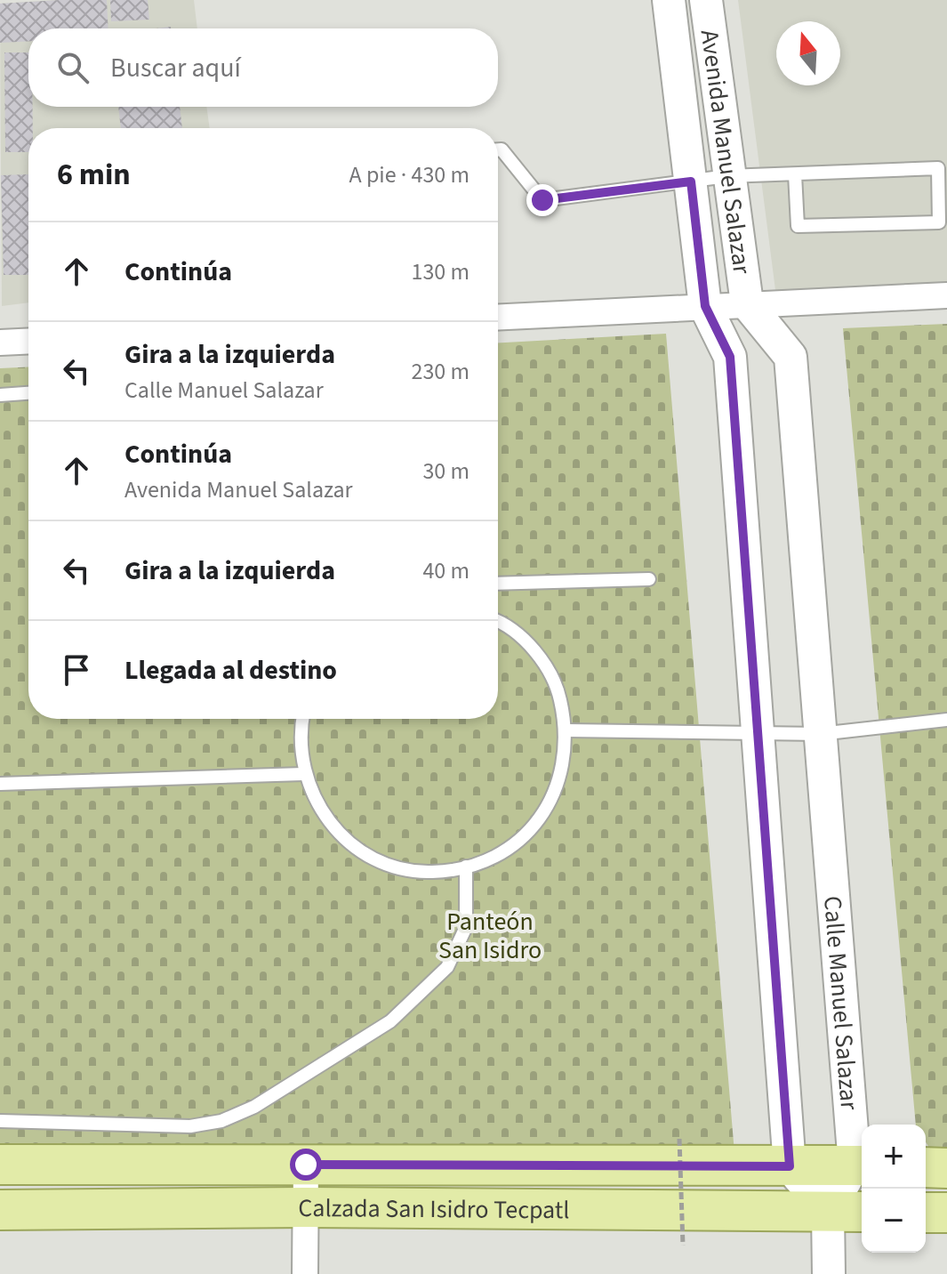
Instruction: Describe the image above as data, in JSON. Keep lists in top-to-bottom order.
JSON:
{
  "streets": {
    "main road": ["Calzada San Isidro Tecpatl"],
    "street": ["Avenida Manuel Salazar", "Calle Manuel Salazar"]
  },
  "crossings": [
    ["Avenida Manuel Salazar", "Calle Manuel Salazar"],
    ["Calle Manuel Salazar", "Calzada San Isidro Tecpatl"]
  ],
  "parks": ["Panteón San Isidro"],
  "north": "top",
  "page": {
    "search": "Buscar aquí",
    "heading": ["6 min", "A pie · 430 m"],
    "list": [
      ["Continúa", "130 m"],
      ["Gira a la izquierda", "Calle Manuel Salazar", "230 m"],
      ["Continúa", "Avenida Manuel Salazar", "30 m"],
      ["Gira a la izquierda", "40 m"],
      "Llegada al destino"
    ],
    "map_buttons": ["+", "−"]
  }
}
